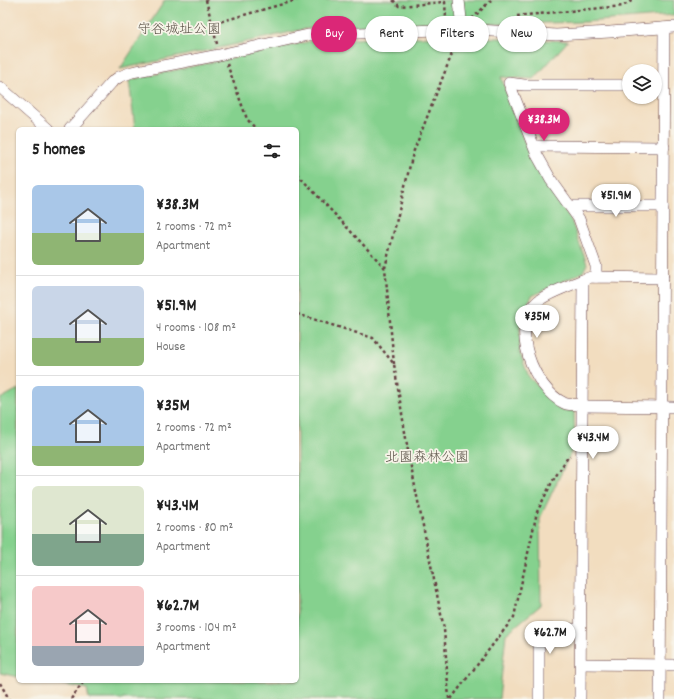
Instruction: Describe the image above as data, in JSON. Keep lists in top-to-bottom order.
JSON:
{
  "parks": ["守谷城址公園", "北園森林公園"],
  "page": {
    "chip": [
      "Buy",
      "Rent",
      "Filters",
      "New"
    ],
    "price": [
      "¥38.3M",
      "¥51.9M",
      "¥35M",
      "¥43.4M",
      "¥62.7M"
    ],
    "heading": "5 homes",
    "list": [
      {
        "name": "¥38.3M",
        "note": "2 rooms · 72 m² · Apartment"
      },
      {
        "name": "¥51.9M",
        "note": "4 rooms · 108 m² · House"
      },
      {
        "name": "¥35M",
        "note": "2 rooms · 72 m² · Apartment"
      },
      {
        "name": "¥43.4M",
        "note": "2 rooms · 80 m² · Apartment"
      },
      {
        "name": "¥62.7M",
        "note": "3 rooms · 104 m² · Apartment"
      }
    ]
  }
}
